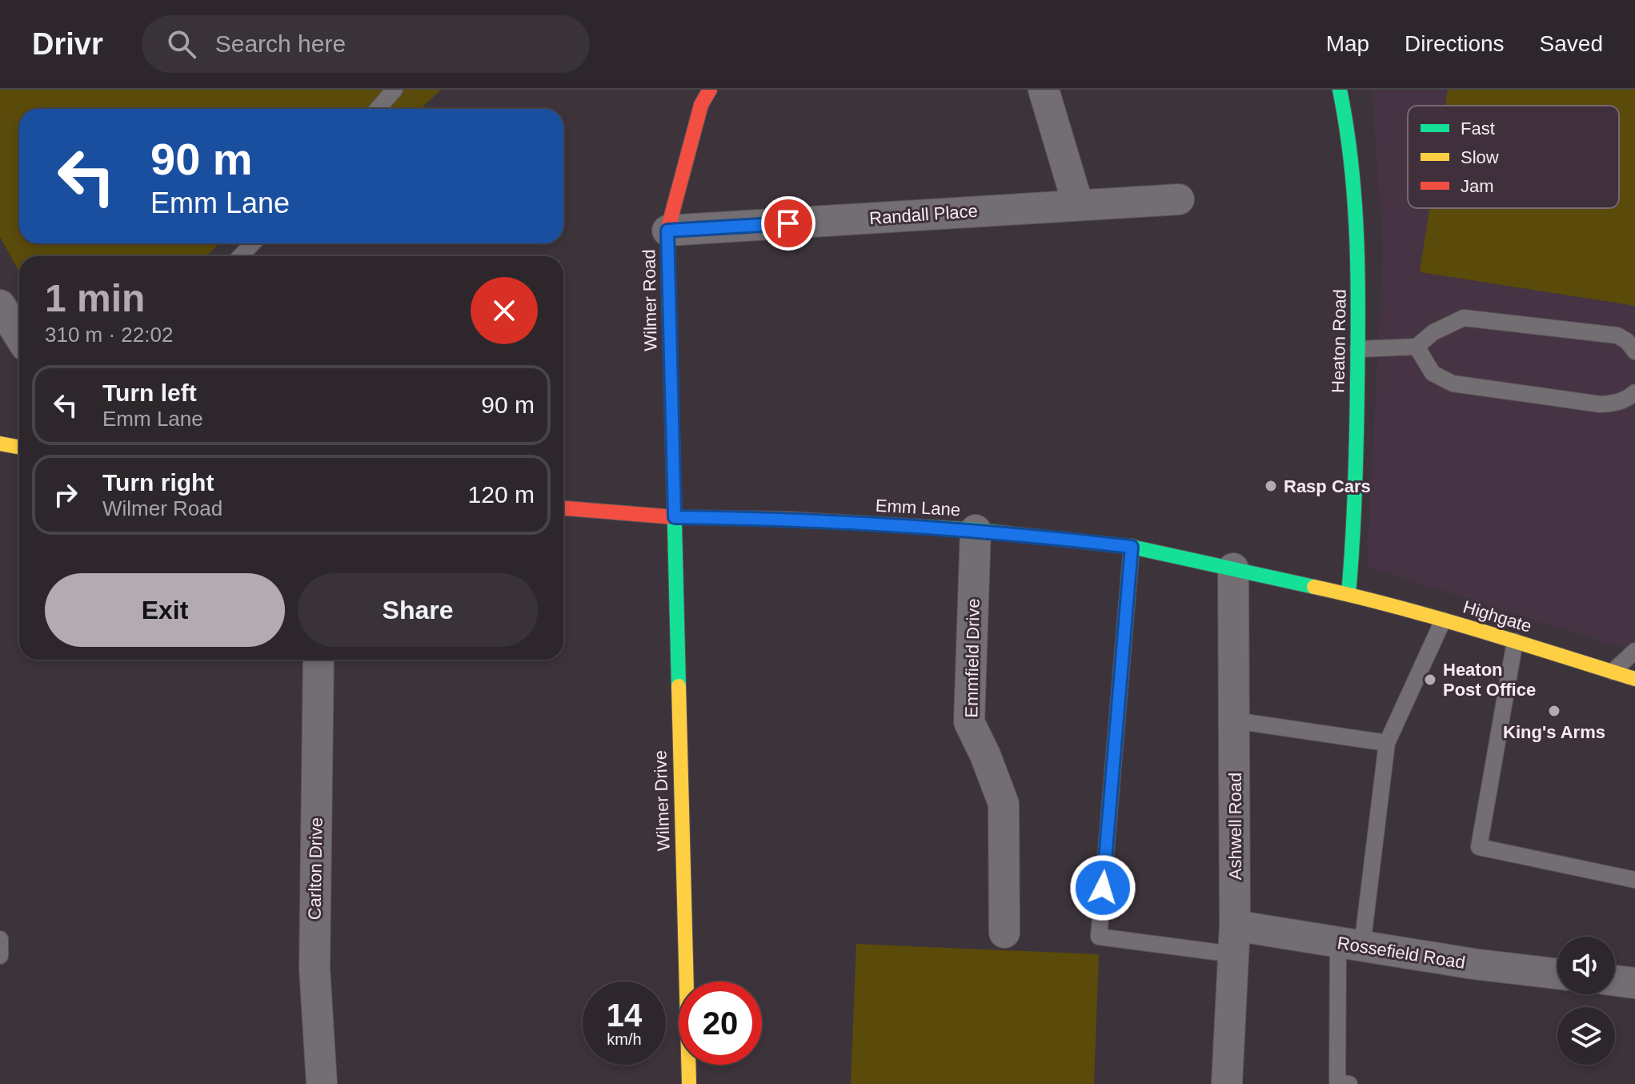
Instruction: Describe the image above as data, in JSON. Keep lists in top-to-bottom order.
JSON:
{
  "streets": {
    "street": [
      "Randall Place",
      "Wilmer Road",
      "Heaton Road",
      "Emm Lane",
      "Highgate",
      "Emmfield Drive",
      "Wilmer Drive",
      "Ashwell Road",
      "Carlton Drive",
      "Rossefield Road"
    ]
  },
  "crossings": [
    ["Randall Place", "Wilmer Road"],
    ["Wilmer Road", "Emm Lane"],
    ["Wilmer Road", "Wilmer Drive"],
    ["Heaton Road", "Emm Lane"],
    ["Heaton Road", "Highgate"],
    ["Emm Lane", "Highgate"],
    ["Emm Lane", "Emmfield Drive"],
    ["Emm Lane", "Wilmer Drive"],
    ["Emm Lane", "Ashwell Road"],
    ["Ashwell Road", "Rossefield Road"]
  ],
  "places": ["Rasp Cars", "Heaton Post Office", "King's Arms"],
  "legend": ["Fast", "Slow", "Jam"],
  "page": {
    "header": "Drivr",
    "search": "Search here",
    "nav": ["Map", "Directions", "Saved"],
    "turn": ["90 m", "Emm Lane"],
    "heading": ["1 min", "310 m · 22:02"],
    "list": [
      {
        "name": "Turn left",
        "note": "Emm Lane",
        "value": "90 m"
      },
      {
        "name": "Turn right",
        "note": "Wilmer Road",
        "value": "120 m"
      }
    ],
    "buttons": ["Exit", "Share"],
    "speed": "14 km/h",
    "limit": "20"
  }
}
